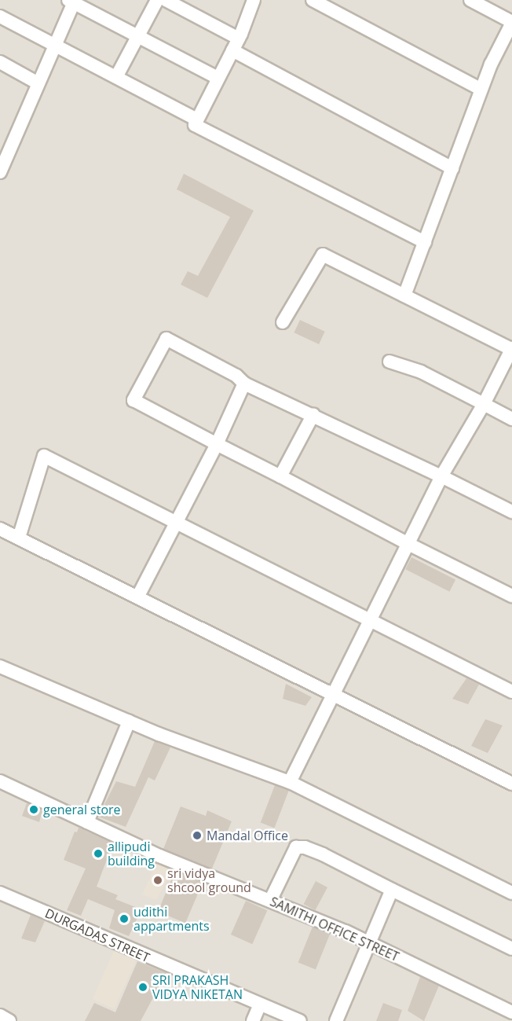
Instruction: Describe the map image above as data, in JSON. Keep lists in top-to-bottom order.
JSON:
{
  "streets": {
    "street": ["SAMITHI OFFICE STREET", "DURGADAS STREET"]
  },
  "places": [
    "general store",
    "Mandal Office",
    "allipudi building",
    "sri vidya shcool ground",
    "udithi appartments",
    "SRI PRAKASH VIDYA NIKETAN"
  ]
}
